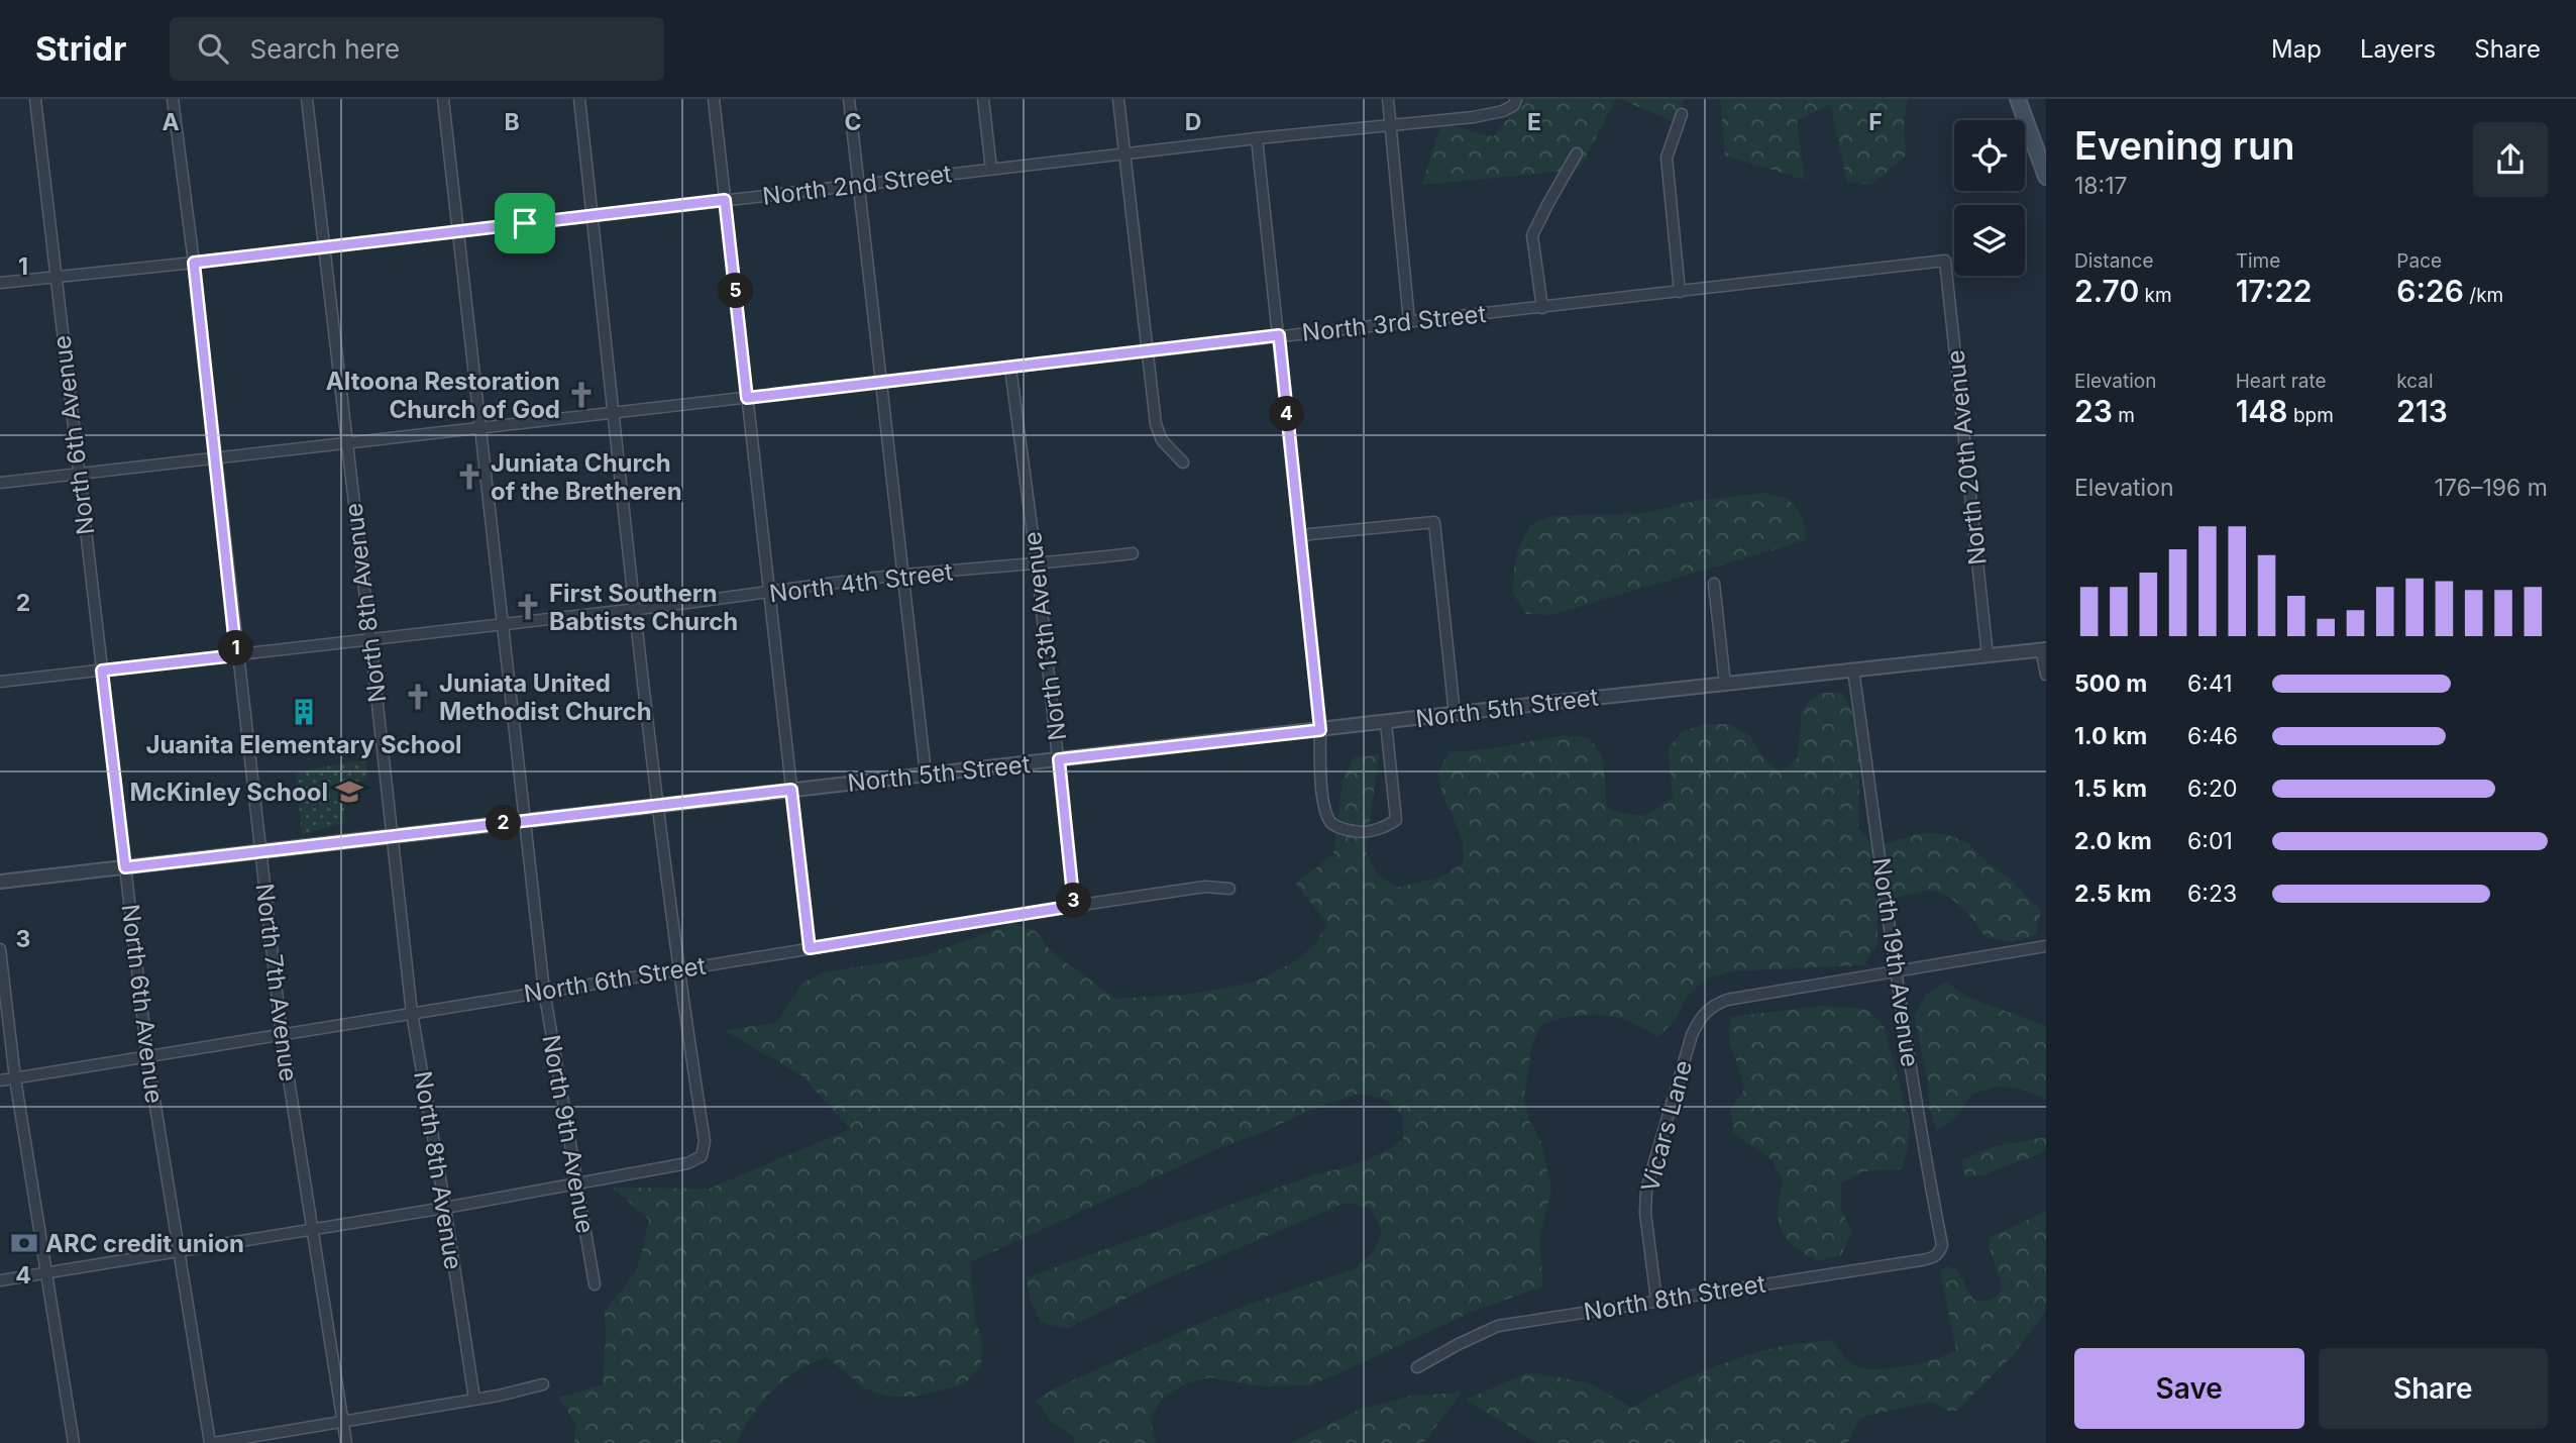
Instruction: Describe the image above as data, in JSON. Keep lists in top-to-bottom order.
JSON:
{
  "streets": {
    "street": [
      "North 2nd Street",
      "North 3rd Street",
      "North 6th Avenue",
      "North 20th Avenue",
      "North 4th Street",
      "North 8th Avenue",
      "North 13th Avenue",
      "North 5th Street",
      "North 19th Avenue",
      "North 6th Street",
      "North 7th Avenue",
      "Vicars Lane",
      "North 9th Avenue",
      "North 8th Street"
    ]
  },
  "crossings": [
    ["North 2nd Street", "North 6th Avenue"],
    ["North 2nd Street", "North 8th Avenue"],
    ["North 2nd Street", "North 7th Avenue"],
    ["North 2nd Street", "North 9th Avenue"],
    ["North 3rd Street", "North 6th Avenue"],
    ["North 3rd Street", "North 20th Avenue"],
    ["North 3rd Street", "North 8th Avenue"],
    ["North 3rd Street", "North 13th Avenue"],
    ["North 3rd Street", "North 7th Avenue"],
    ["North 3rd Street", "North 9th Avenue"],
    ["North 6th Avenue", "North 4th Street"],
    ["North 6th Avenue", "North 5th Street"],
    ["North 6th Avenue", "North 6th Street"],
    ["North 20th Avenue", "North 5th Street"],
    ["North 4th Street", "North 8th Avenue"],
    ["North 4th Street", "North 13th Avenue"],
    ["North 4th Street", "North 7th Avenue"],
    ["North 4th Street", "North 9th Avenue"],
    ["North 8th Avenue", "North 5th Street"],
    ["North 8th Avenue", "North 6th Street"],
    ["North 13th Avenue", "North 5th Street"],
    ["North 13th Avenue", "North 6th Street"],
    ["North 5th Street", "North 19th Avenue"],
    ["North 5th Street", "North 7th Avenue"],
    ["North 5th Street", "North 9th Avenue"],
    ["North 19th Avenue", "Vicars Lane"],
    ["North 19th Avenue", "North 8th Street"],
    ["North 6th Street", "North 7th Avenue"],
    ["North 6th Street", "North 9th Avenue"],
    ["Vicars Lane", "North 8th Street"]
  ],
  "places": {
    "church": [
      "Altoona Restoration Church of God",
      "Juniata Church of the Bretheren",
      "First Southern Babtists Church",
      "Juniata United Methodist Church"
    ],
    "building": ["Juanita Elementary School"],
    "school or university": ["McKinley School"],
    "bank": ["ARC credit union"]
  },
  "page": {
    "header": "Stridr",
    "search": "Search here",
    "nav": ["Map", "Layers", "Share"],
    "heading": ["Evening run", "18:17"],
    "stats": [
      ["Distance", "2.70 km"],
      ["Time", "17:22"],
      ["Pace", "6:26 /km"],
      ["Elevation", "23 m"],
      ["Heart rate", "148 bpm"],
      ["kcal", "213"]
    ],
    "pins": [
      "5",
      "4",
      "1",
      "2",
      "3"
    ],
    "chart": ["Elevation", "176–196 m"],
    "list": [
      {
        "name": "500 m",
        "note": "6:41"
      },
      {
        "name": "1.0 km",
        "note": "6:46"
      },
      {
        "name": "1.5 km",
        "note": "6:20"
      },
      {
        "name": "2.0 km",
        "note": "6:01"
      },
      {
        "name": "2.5 km",
        "note": "6:23"
      }
    ],
    "buttons": ["Save", "Share"]
  },
  "grid": {
    "columns": [
      "A",
      "B",
      "C",
      "D",
      "E",
      "F"
    ],
    "rows": [
      "1",
      "2",
      "3",
      "4"
    ]
  }
}
